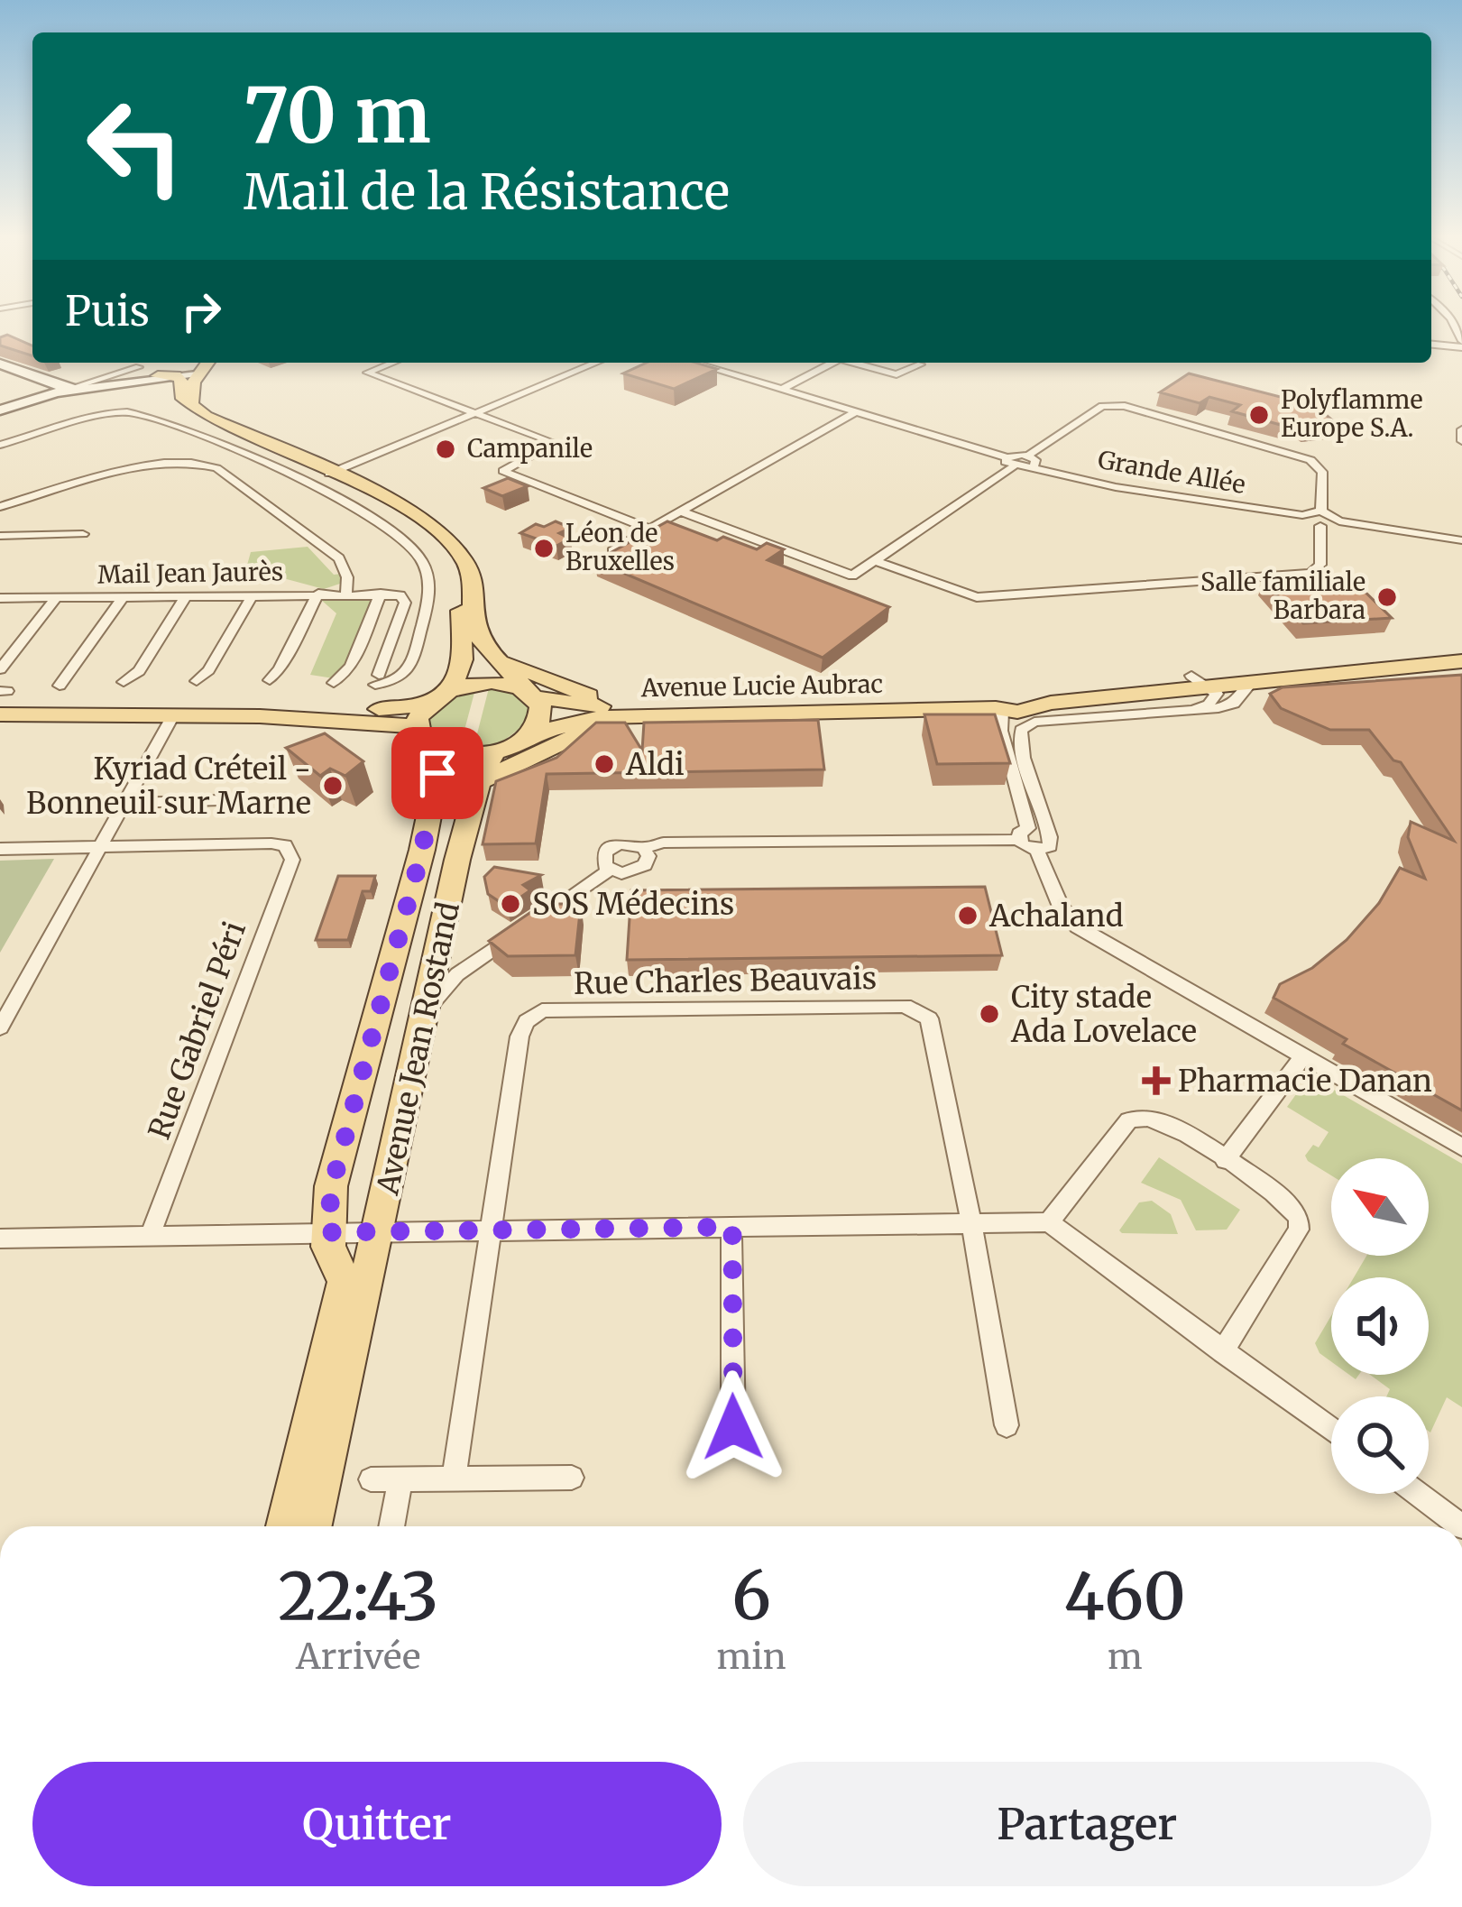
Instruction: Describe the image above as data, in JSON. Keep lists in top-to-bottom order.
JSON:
{
  "streets": {
    "main road": ["Avenue Lucie Aubrac", "Avenue Jean Rostand"],
    "street": [
      "Grande Allée",
      "Mail Jean Jaurès",
      "Rue Charles Beauvais",
      "Rue Gabriel Péri"
    ]
  },
  "crossings": [
    ["Avenue Lucie Aubrac", "Avenue Jean Rostand"]
  ],
  "places": {
    "other": [
      "Polyflamme Europe S.A.",
      "Campanile",
      "Léon de Bruxelles",
      "Salle familiale Barbara",
      "Aldi",
      "Kyriad Créteil - Bonneuil sur Marne",
      "SOS Médecins",
      "Achaland",
      "City stade Ada Lovelace"
    ],
    "health": ["Pharmacie Danan"]
  },
  "north": "top left",
  "page": {
    "turn": ["70 m", "Mail de la Résistance"],
    "then": "Puis",
    "eta": [
      "22:43",
      "Arrivée",
      "6",
      "min",
      "460",
      "m"
    ],
    "buttons": ["Quitter", "Partager"]
  }
}
